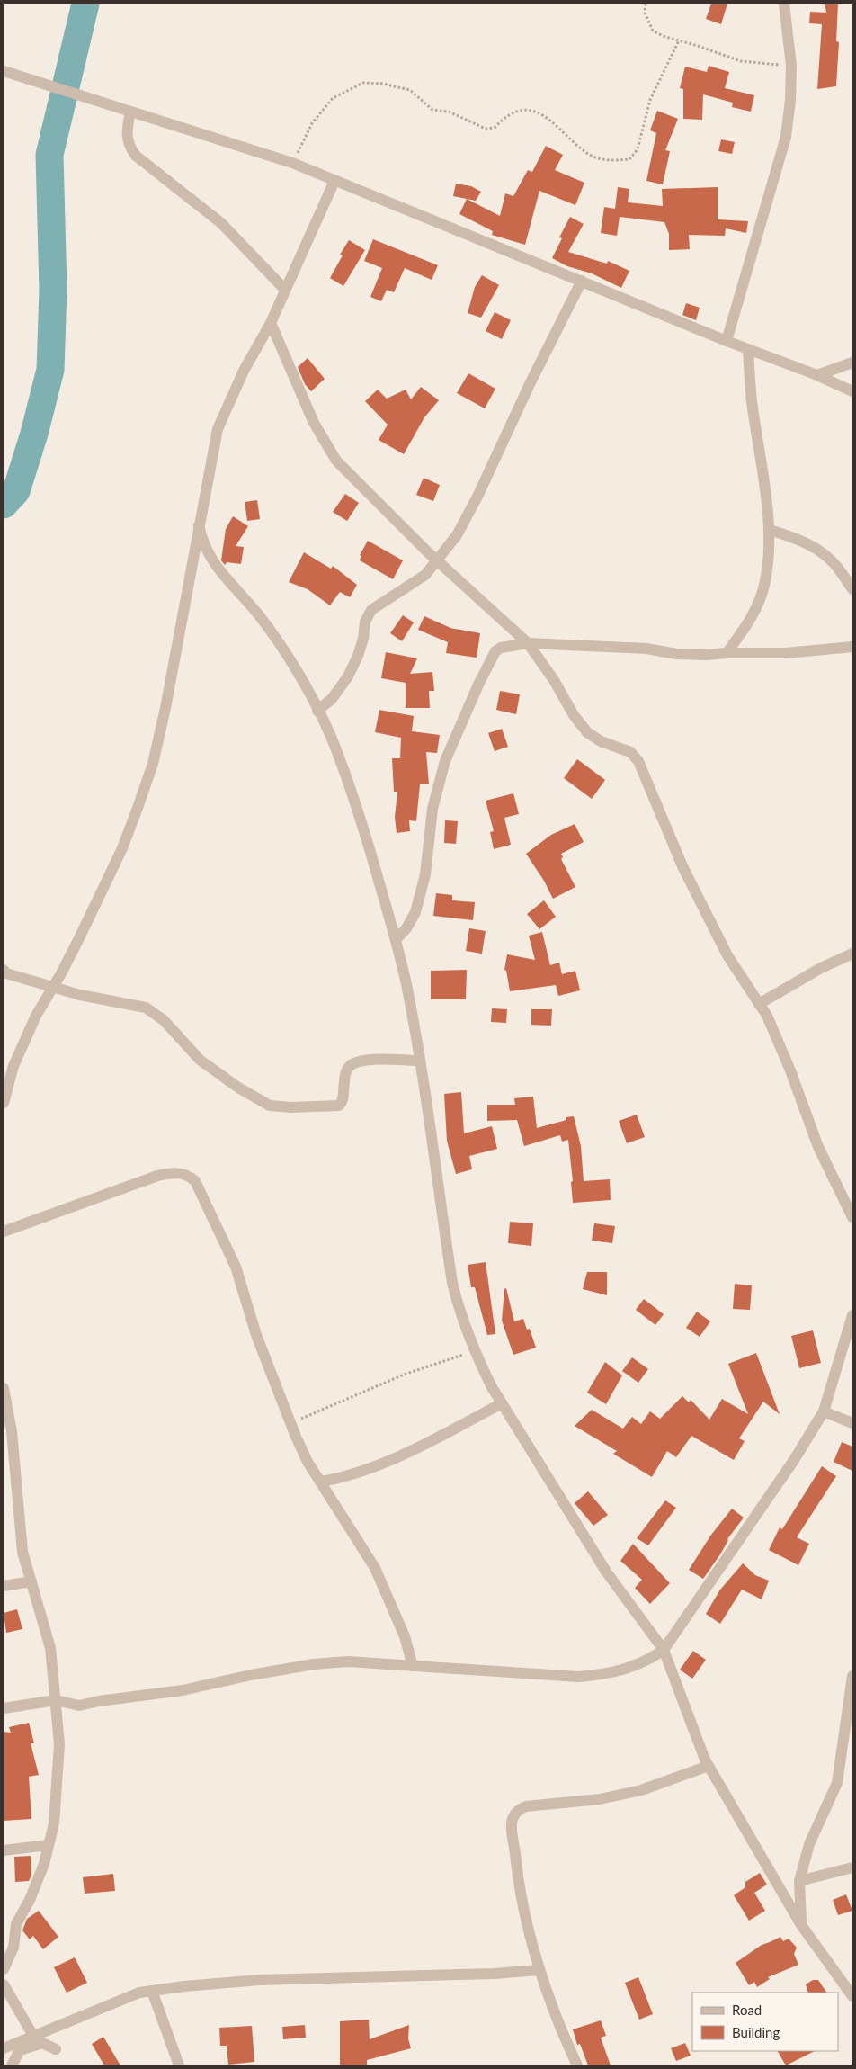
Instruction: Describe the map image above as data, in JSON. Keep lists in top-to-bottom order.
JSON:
{
  "legend": ["Road", "Building"]
}
